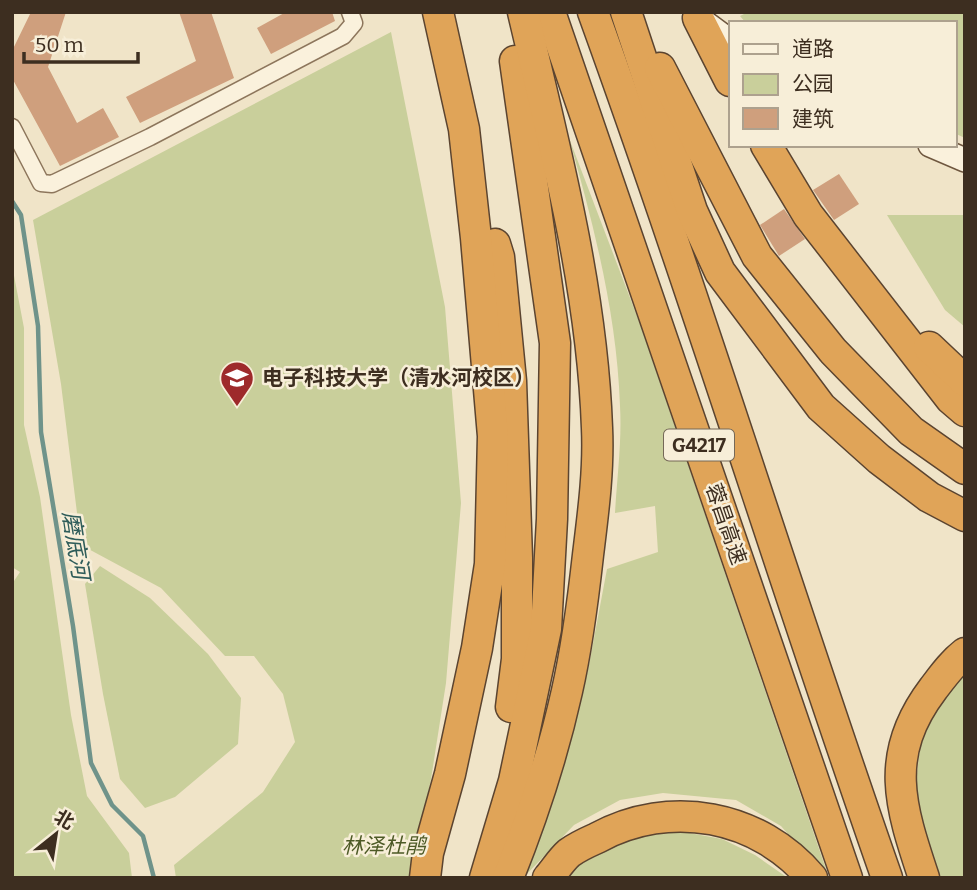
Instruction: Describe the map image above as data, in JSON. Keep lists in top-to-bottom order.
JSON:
{
  "streets": {
    "highway": ["G4217", "蓉昌高速"]
  },
  "water": ["磨底河"],
  "parks": ["林泽杜鹃"],
  "places": {
    "school or university": ["电子科技大学（清水河校区）"]
  },
  "legend": ["道路", "公园", "建筑"],
  "scale_bar": "50 m",
  "north": "top right"
}
